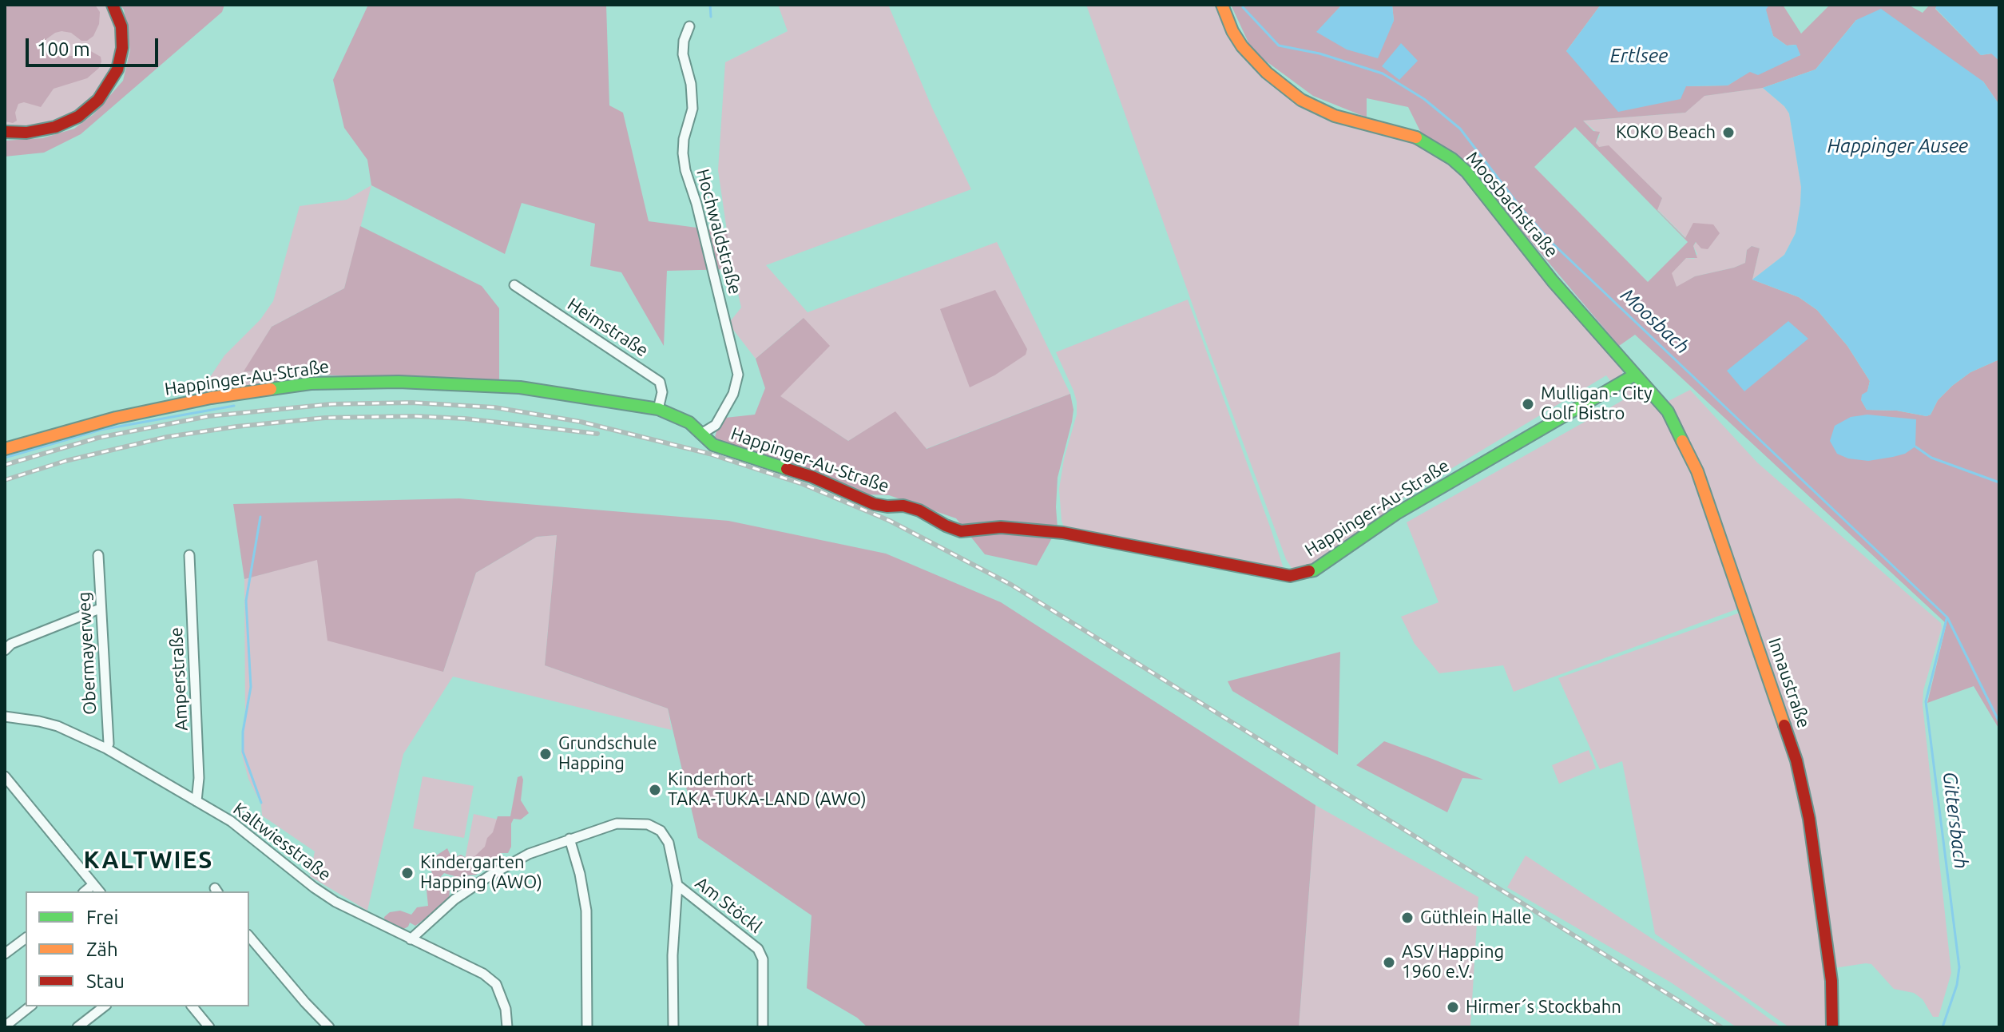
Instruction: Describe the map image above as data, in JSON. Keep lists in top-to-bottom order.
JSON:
{
  "streets": {
    "street": [
      "Moosbachstraße",
      "Hochwaldstraße",
      "Heimstraße",
      "Happinger-Au-Straße",
      "Obermayerweg",
      "Amperstraße",
      "Innaustraße",
      "Kaltwiesstraße",
      "Am Stöckl"
    ]
  },
  "crossings": [
    ["Moosbachstraße", "Happinger-Au-Straße"],
    ["Moosbachstraße", "Innaustraße"],
    ["Hochwaldstraße", "Happinger-Au-Straße"],
    ["Heimstraße", "Happinger-Au-Straße"],
    ["Happinger-Au-Straße", "Innaustraße"],
    ["Obermayerweg", "Kaltwiesstraße"],
    ["Amperstraße", "Kaltwiesstraße"]
  ],
  "districts": ["KALTWIES"],
  "water": [
    "Ertlsee",
    "Happinger Ausee",
    "Moosbach",
    "Gittersbach"
  ],
  "places": [
    "KOKO Beach",
    "Mulligan - City Golf Bistro",
    "Grundschule Happing",
    "Kinderhort TAKA-TUKA-LAND (AWO)",
    "Kindergarten Happing (AWO)",
    "Güthlein Halle",
    "ASV Happing 1960 e.V.",
    "Hirmer´s Stockbahn"
  ],
  "legend": ["Frei", "Zäh", "Stau"],
  "scale_bar": "100 m"
}
